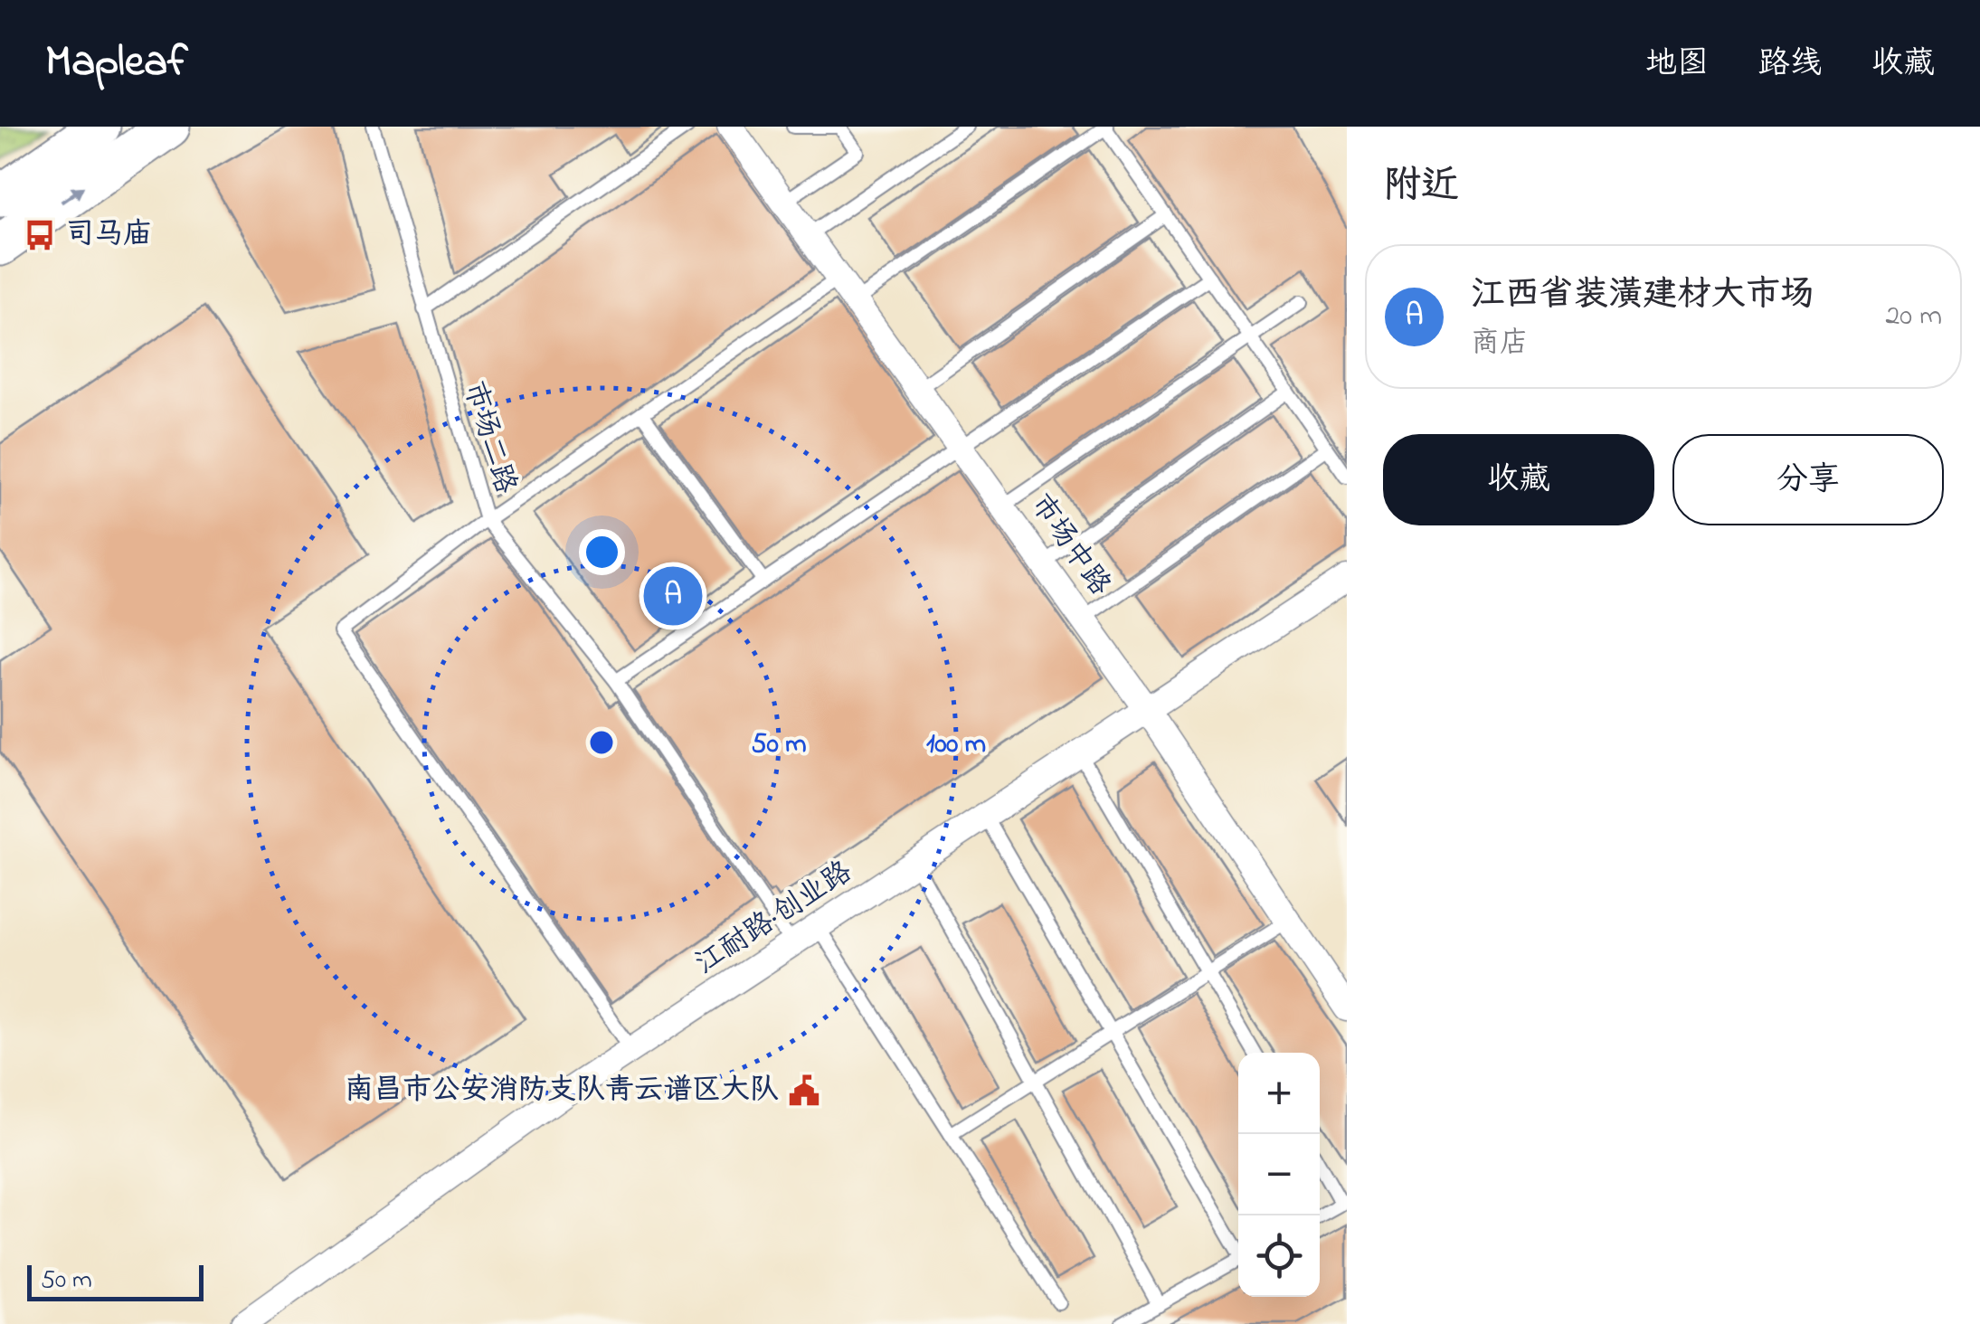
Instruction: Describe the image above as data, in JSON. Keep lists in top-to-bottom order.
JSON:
{
  "streets": {
    "street": ["市场中路", "江耐路·创业路"],
    "lane": ["市场二路"]
  },
  "crossings": [
    ["市场二路", "江耐路·创业路"],
    ["市场中路", "江耐路·创业路"]
  ],
  "places": {
    "bus stop": ["司马庙"],
    "public building": ["南昌市公安消防支队青云谱区大队"]
  },
  "scale_bar": "50 m",
  "page": {
    "header": "Mapleaf",
    "nav": ["地图", "路线", "收藏"],
    "heading": "附近",
    "list": [
      {
        "mark": "A",
        "name": "江西省装潢建材大市场",
        "note": "商店",
        "value": "20 m"
      }
    ],
    "buttons": ["收藏", "分享"],
    "pins": "A",
    "map_buttons": ["+", "−"],
    "scale": "50 m"
  },
  "rings": ["50 m", "100 m"]
}
